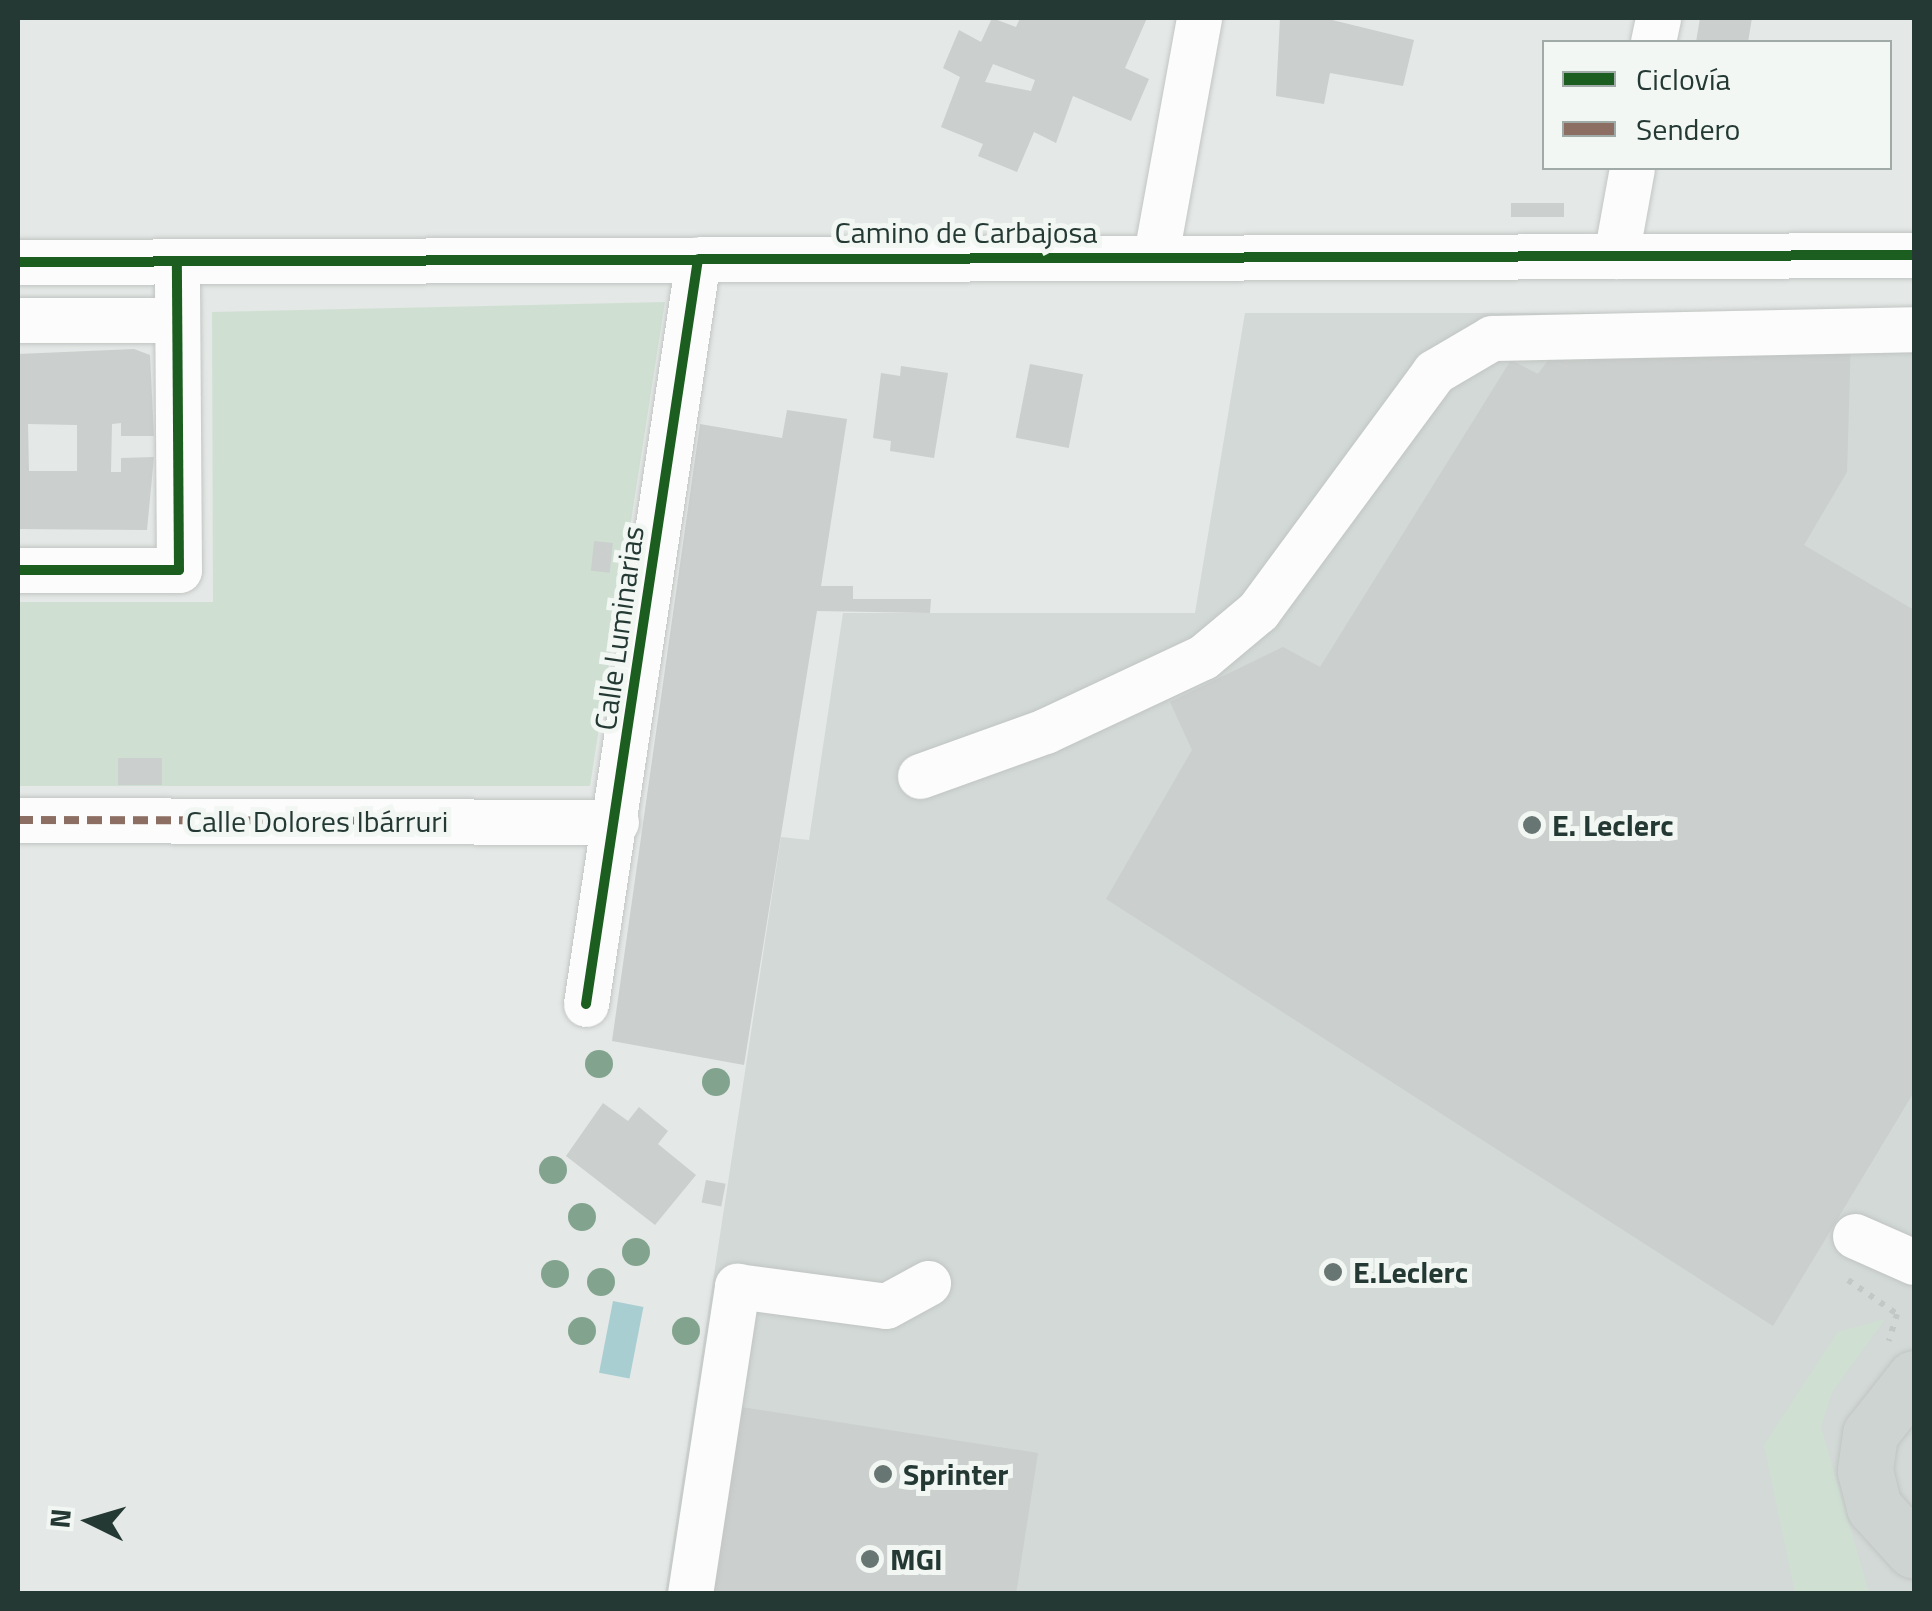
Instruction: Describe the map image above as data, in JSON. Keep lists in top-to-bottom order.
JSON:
{
  "streets": {
    "street": ["Camino de Carbajosa", "Calle Luminarias", "Calle Dolores Ibárruri"]
  },
  "crossings": [
    ["Camino de Carbajosa", "Calle Luminarias"],
    ["Calle Luminarias", "Calle Dolores Ibárruri"]
  ],
  "places": [
    "E. Leclerc",
    "E.Leclerc",
    "Sprinter",
    "MGI"
  ],
  "legend": ["Ciclovía", "Sendero"],
  "north": "left"
}
